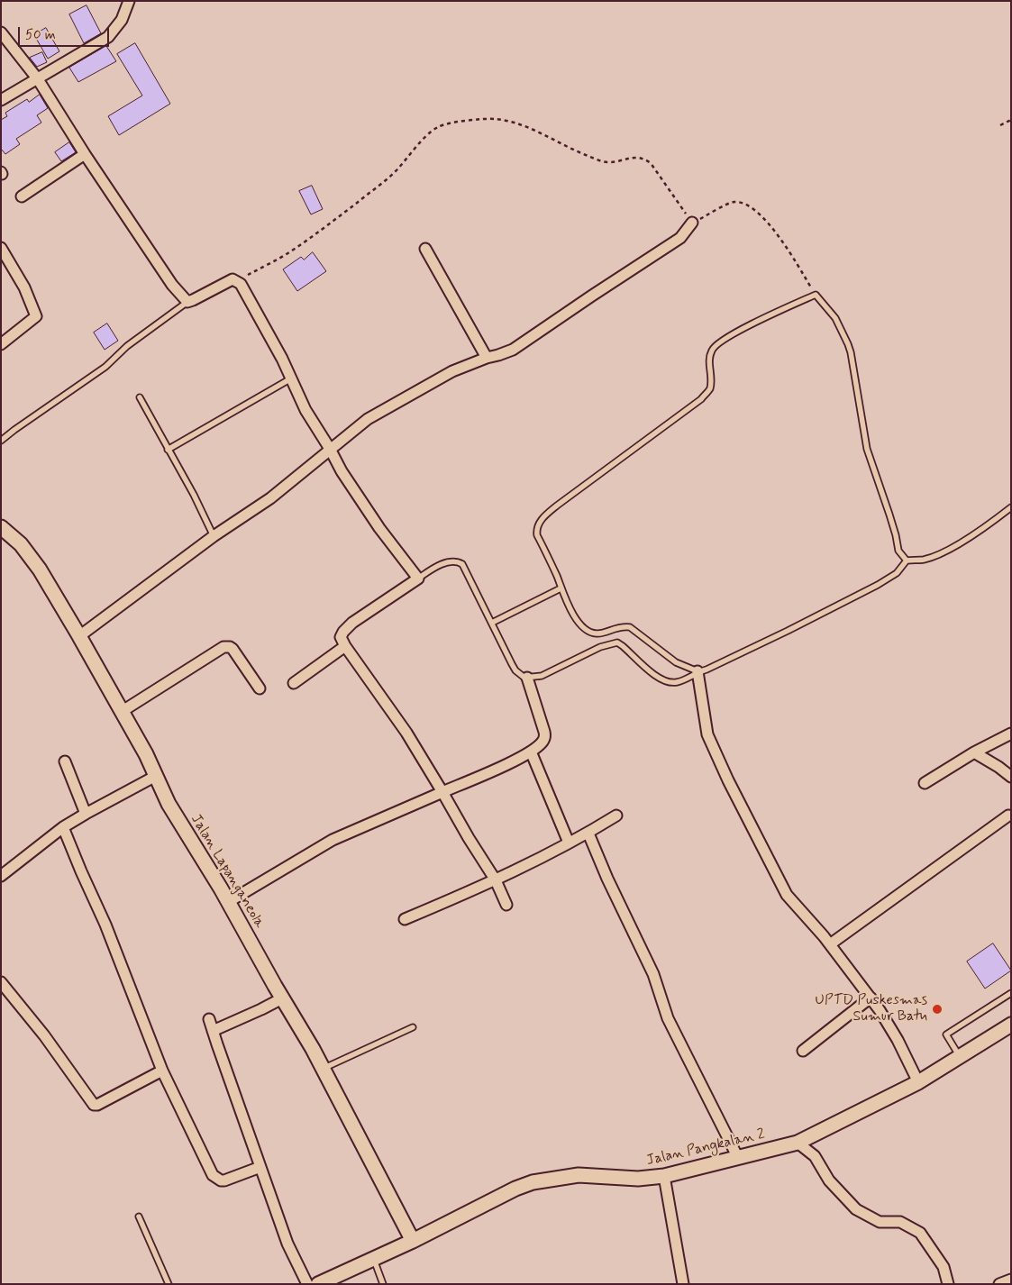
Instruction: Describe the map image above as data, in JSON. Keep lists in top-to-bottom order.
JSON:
{
  "streets": {
    "street": ["Jalan Lapanganeola", "Jalan Pangkalan 2"]
  },
  "crossings": [
    ["Jalan Lapanganeola", "Jalan Pangkalan 2"]
  ],
  "places": ["UPTD Puskesmas Sumur Batu"],
  "scale_bar": "50 m"
}
